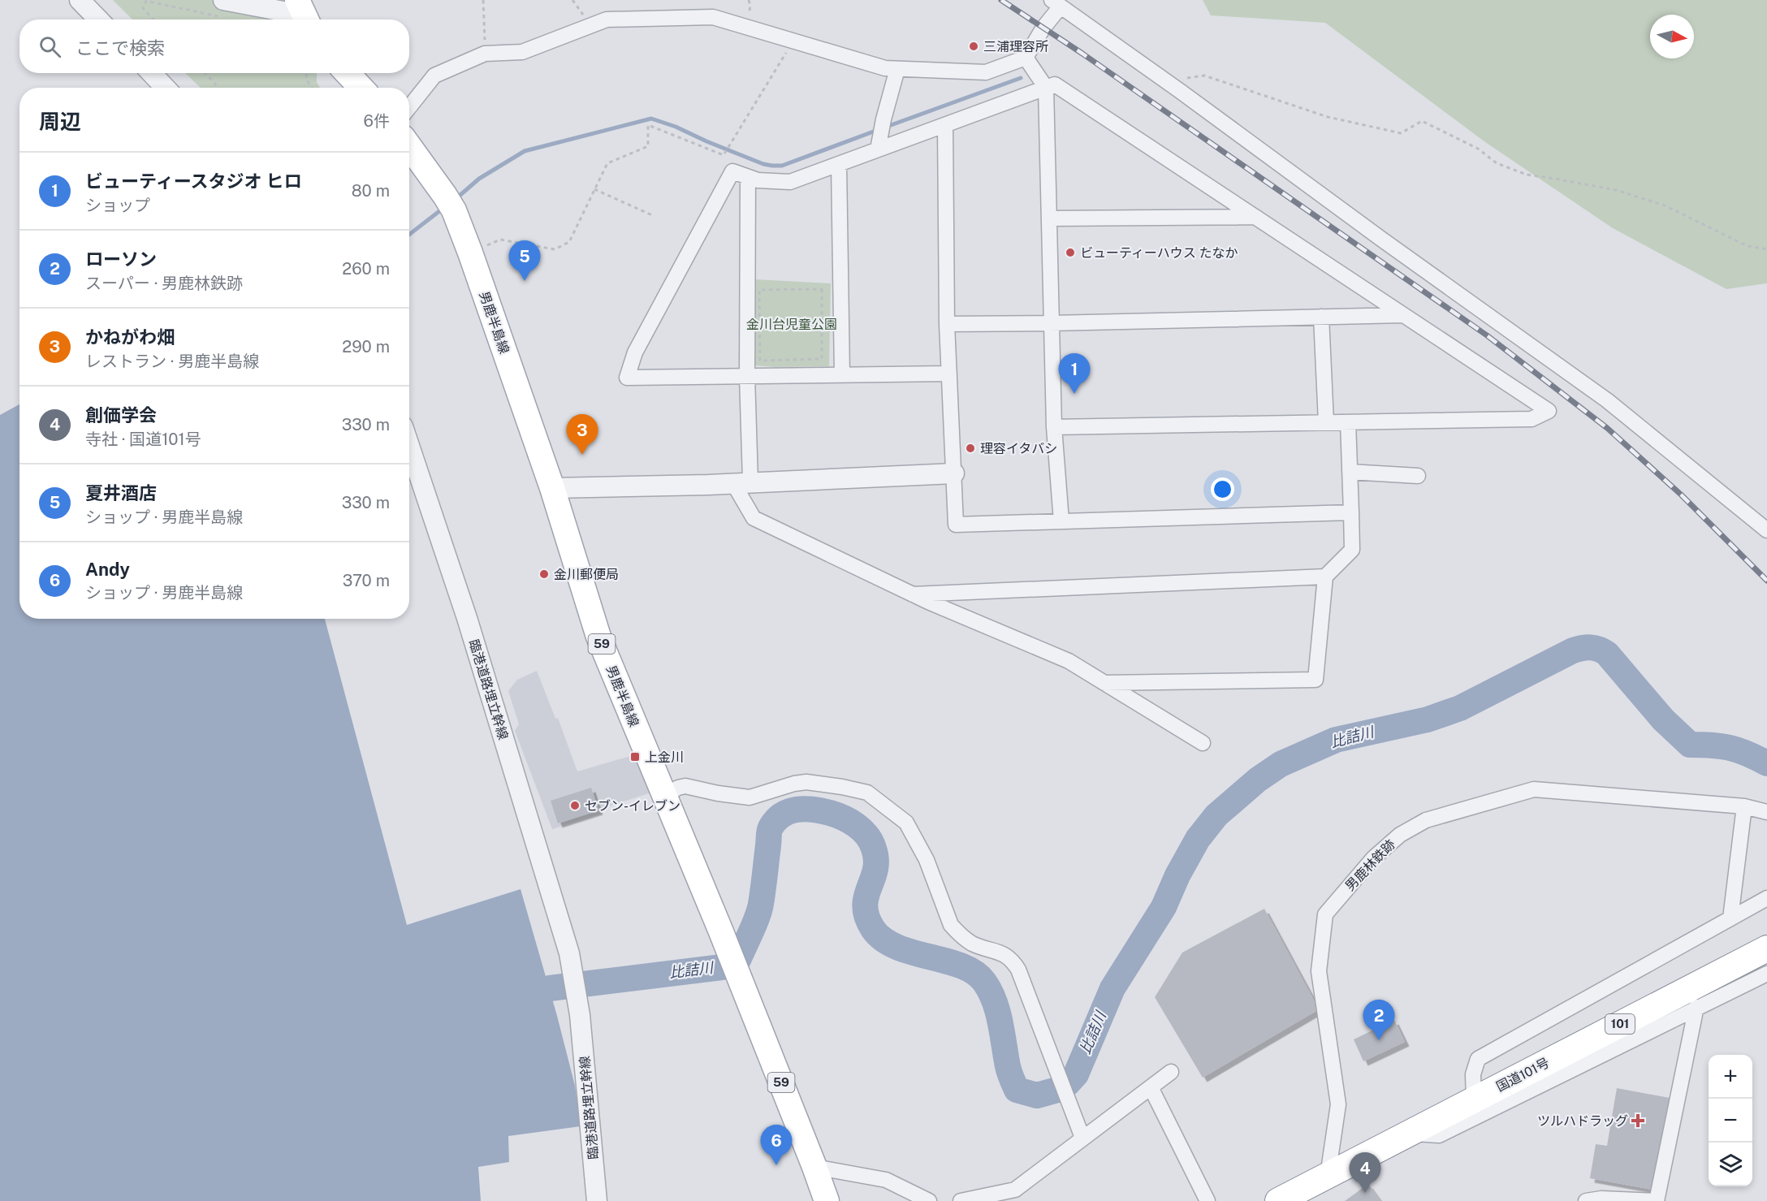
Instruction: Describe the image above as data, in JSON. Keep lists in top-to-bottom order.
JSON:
{
  "streets": {
    "highway": ["101", "国道101号"],
    "main road": ["男鹿半島線", "59"],
    "street": ["臨港道路埋立幹線", "男鹿林鉄跡"]
  },
  "crossings": [
    ["男鹿林鉄跡", "国道101号"]
  ],
  "water": ["比詰川"],
  "parks": ["金川台児童公園"],
  "places": {
    "other": [
      "三浦理容所",
      "ビューティーハウス たなか",
      "理容イタバシ",
      "金川郵便局",
      "セブン-イレブン"
    ],
    "transit": ["上金川"],
    "health": ["ツルハドラッグ"]
  },
  "north": "right",
  "page": {
    "search": "ここで検索",
    "heading": ["周辺", "6件"],
    "list": [
      {
        "mark": "1",
        "name": "ビューティースタジオ ヒロ",
        "note": "ショップ",
        "value": "80 m"
      },
      {
        "mark": "2",
        "name": "ローソン",
        "note": "スーパー · 男鹿林鉄跡",
        "value": "260 m"
      },
      {
        "mark": "3",
        "name": "かねがわ畑",
        "note": "レストラン · 男鹿半島線",
        "value": "290 m"
      },
      {
        "mark": "4",
        "name": "創価学会",
        "note": "寺社 · 国道101号",
        "value": "330 m"
      },
      {
        "mark": "5",
        "name": "夏井酒店",
        "note": "ショップ · 男鹿半島線",
        "value": "330 m"
      },
      {
        "mark": "6",
        "name": "Andy",
        "note": "ショップ · 男鹿半島線",
        "value": "370 m"
      }
    ],
    "pins": [
      "5",
      "1",
      "3",
      "2",
      "6",
      "4"
    ],
    "map_buttons": ["+", "−"]
  }
}
